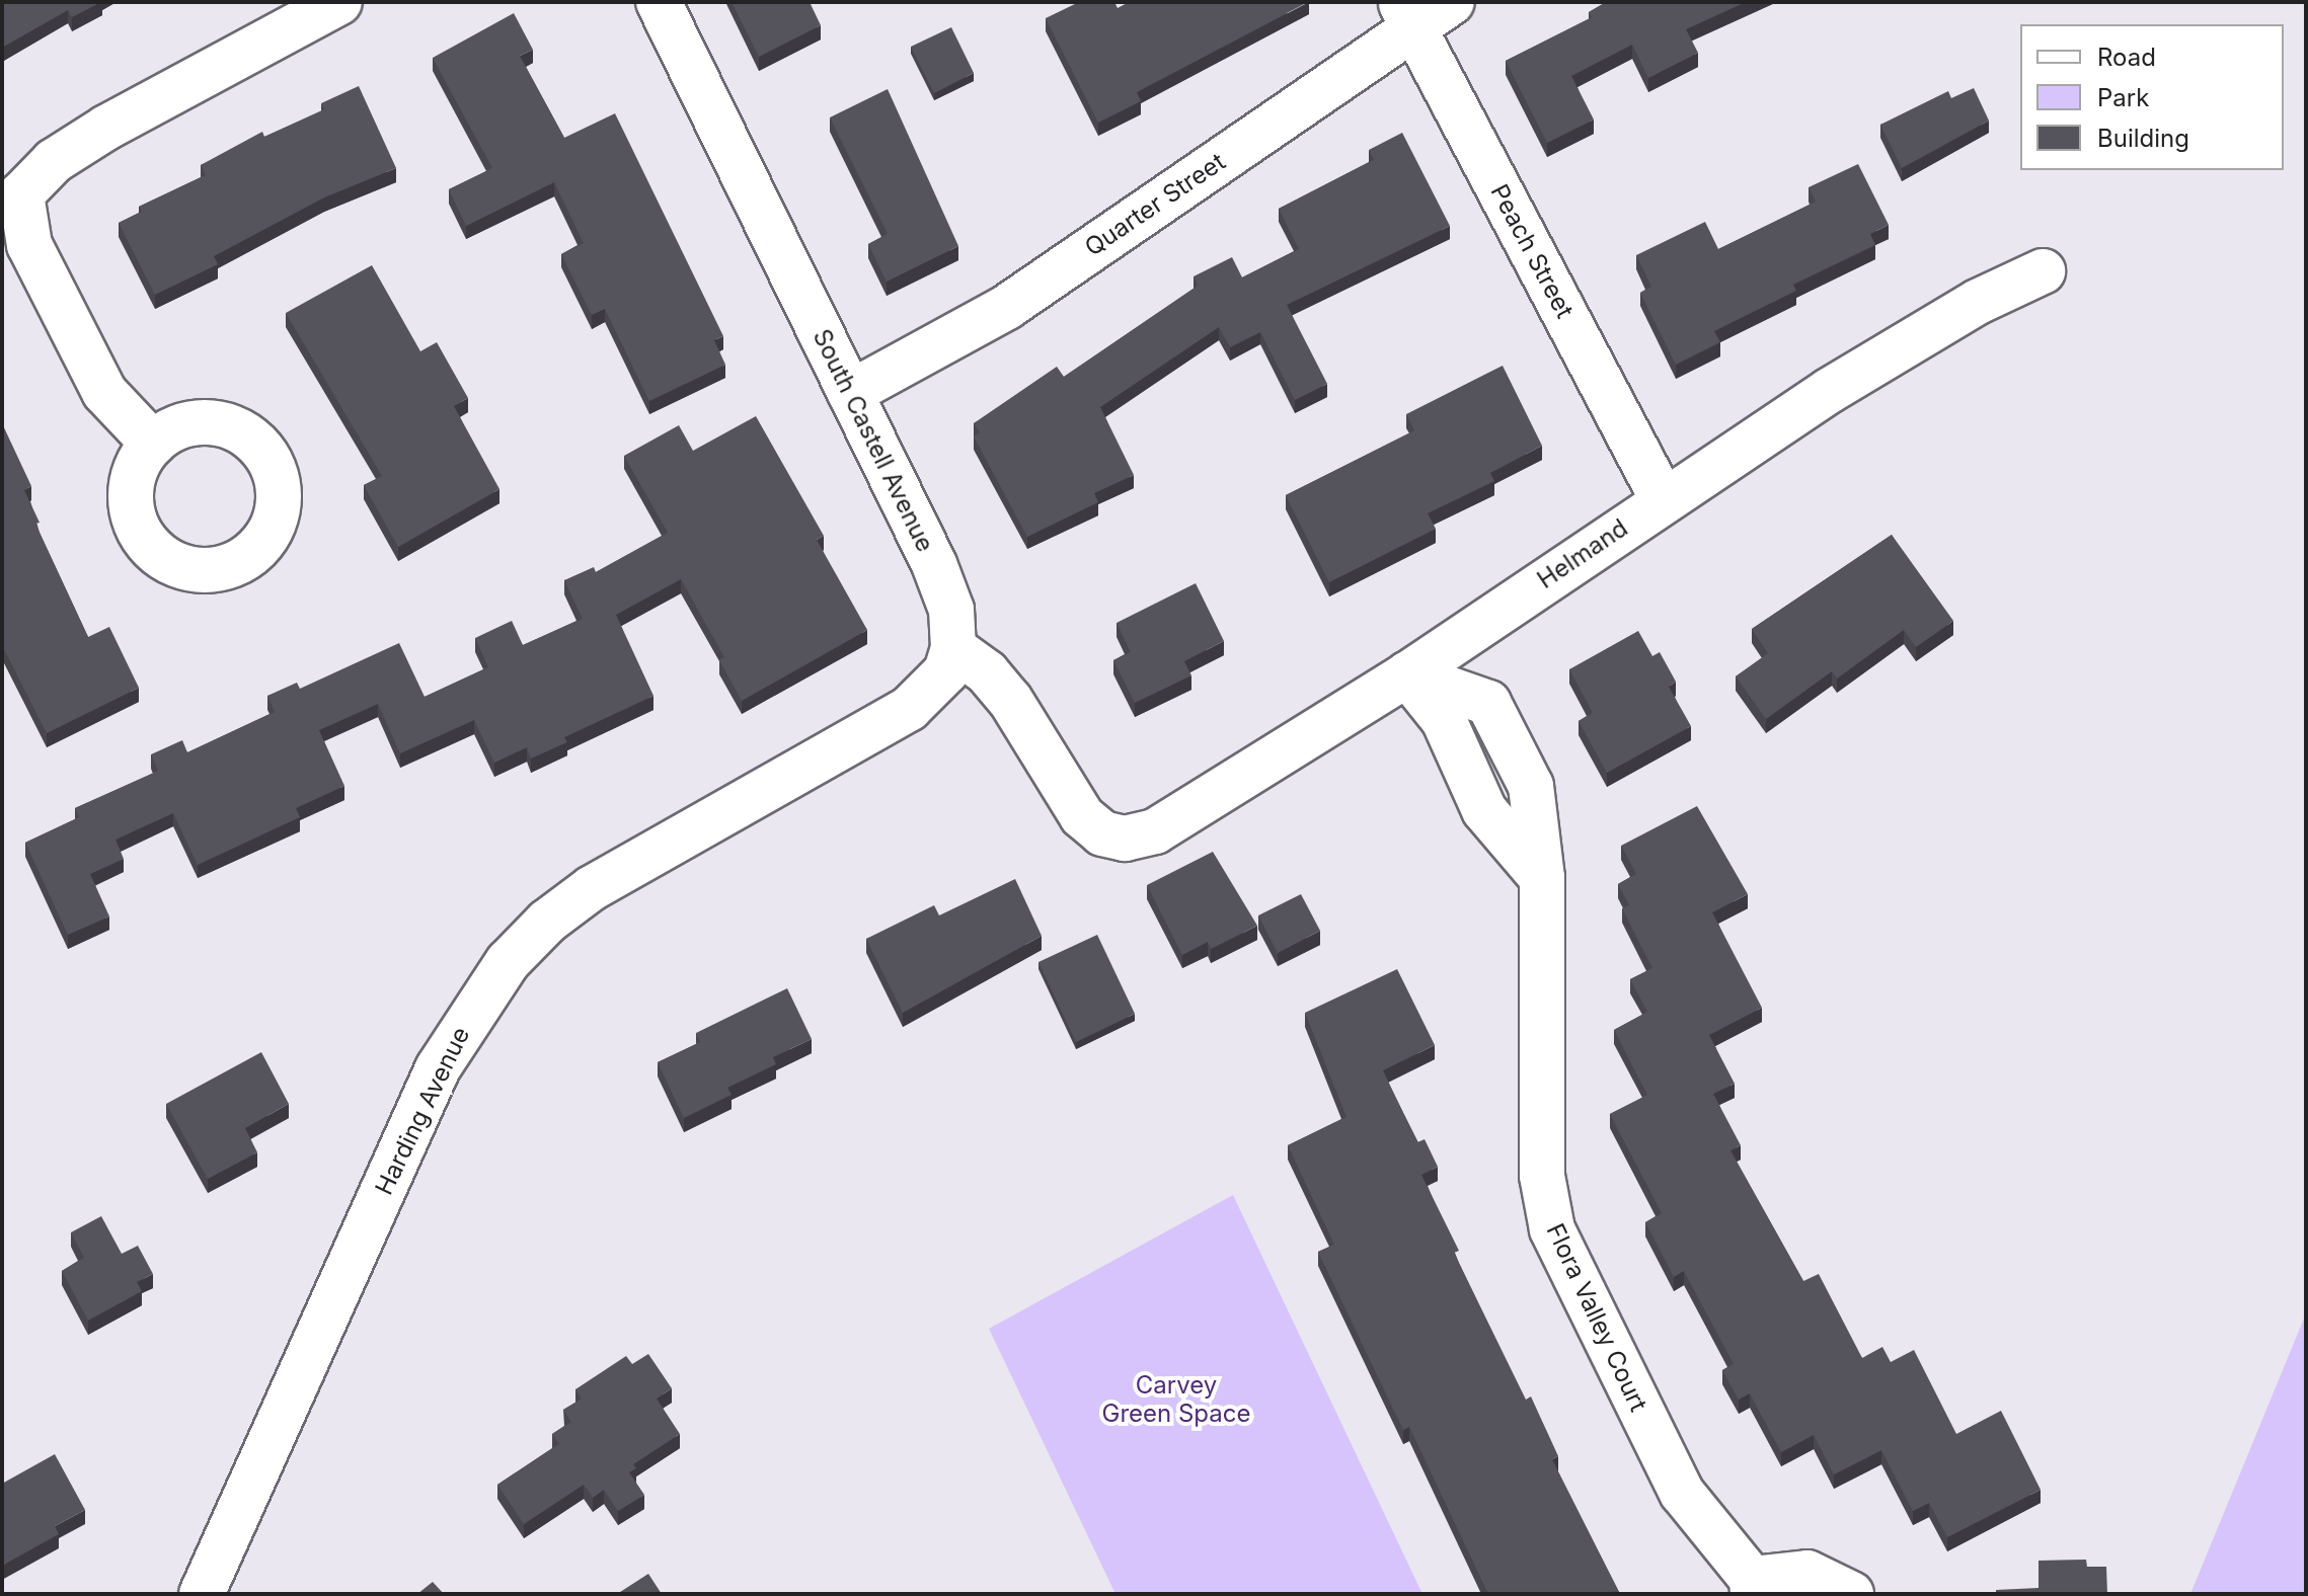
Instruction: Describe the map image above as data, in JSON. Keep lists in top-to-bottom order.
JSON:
{
  "streets": {
    "street": [
      "Quarter Street",
      "Peach Street",
      "South Castell Avenue",
      "Helmand",
      "Harding Avenue",
      "Flora Valley Court"
    ]
  },
  "crossings": [
    ["Quarter Street", "Peach Street"],
    ["Quarter Street", "South Castell Avenue"],
    ["Peach Street", "Helmand"],
    ["South Castell Avenue", "Helmand"],
    ["South Castell Avenue", "Harding Avenue"],
    ["Helmand", "Harding Avenue"],
    ["Helmand", "Flora Valley Court"]
  ],
  "parks": ["Carvey Green Space"],
  "legend": ["Road", "Park", "Building"]
}
